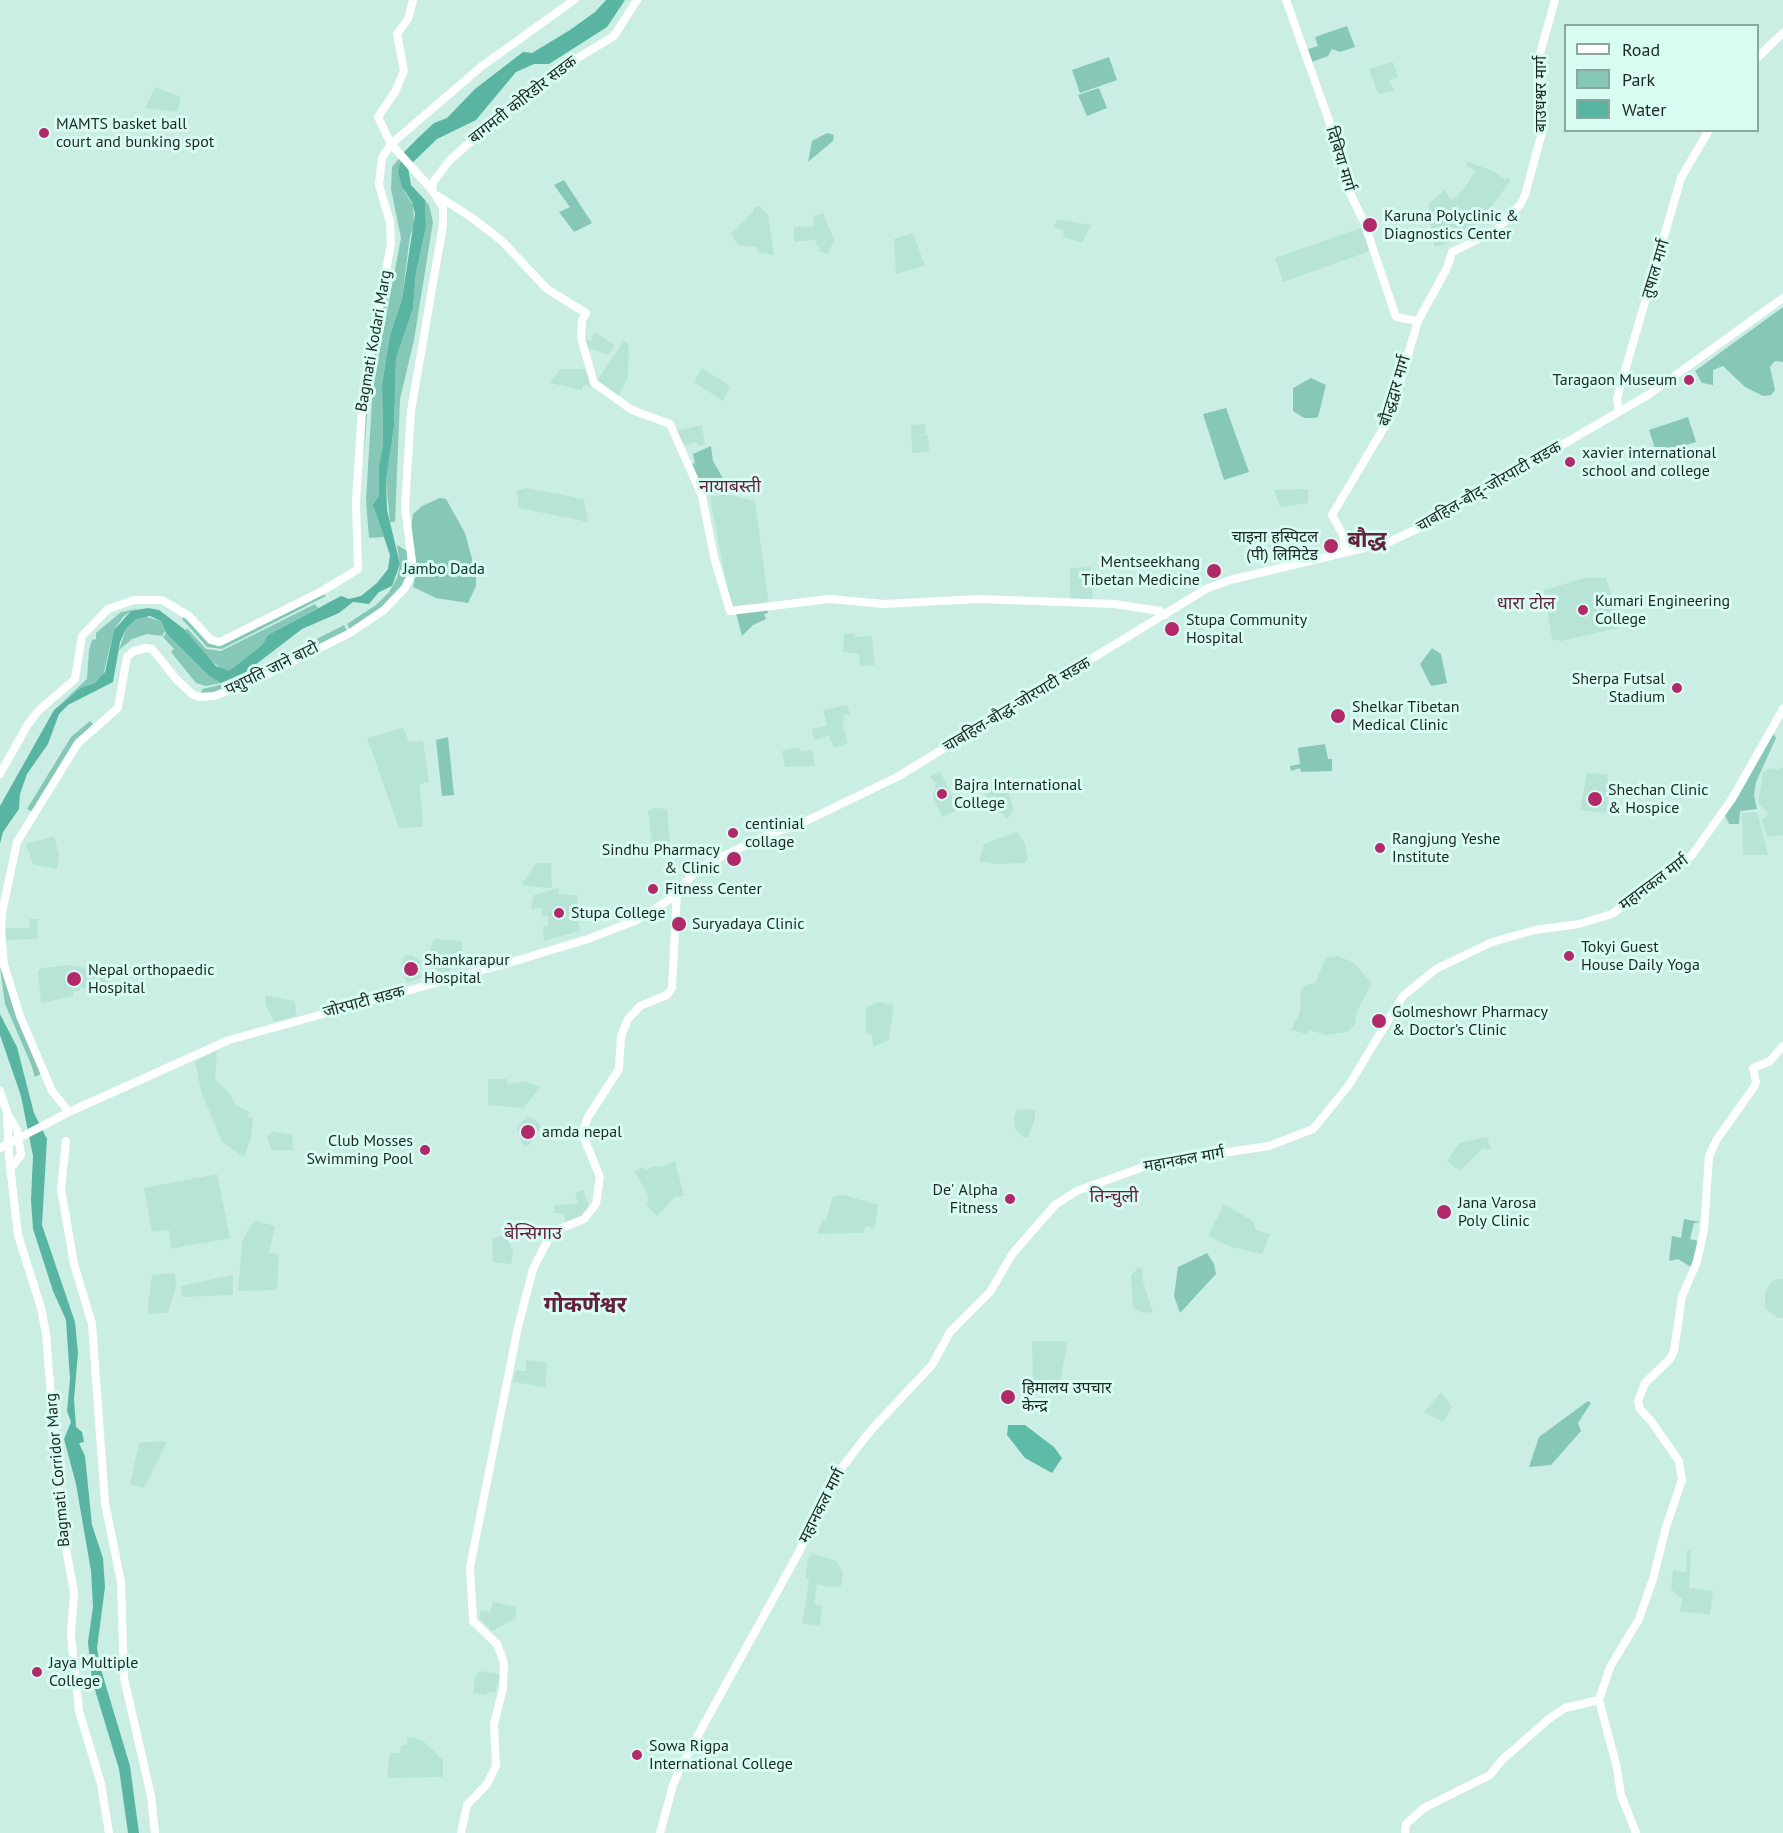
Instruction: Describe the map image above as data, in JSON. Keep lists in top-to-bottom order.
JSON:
{
  "streets": {
    "main road": [
      "बाउधश्वर मार्ग",
      "बागमती कोरिडोर सडक",
      "दिबिया मार्ग",
      "तुषाल मार्ग",
      "Bagmati Kodari Marg",
      "बौद्धद्वार मार्ग",
      "चाबहिल-बौद्-जोरपाटी सडक",
      "पशुपति जाने बाटो",
      "चाबहिल-बौद्ध-जोरपाटी सडक",
      "महानकल मार्ग",
      "जोरपाटी सडक",
      "Bagmati Corridor Marg"
    ]
  },
  "crossings": [
    ["बाउधश्वर मार्ग", "बौद्धद्वार मार्ग"],
    ["बागमती कोरिडोर सडक", "पशुपति जाने बाटो"],
    ["दिबिया मार्ग", "बौद्धद्वार मार्ग"],
    ["तुषाल मार्ग", "चाबहिल-बौद्-जोरपाटी सडक"],
    ["बौद्धद्वार मार्ग", "चाबहिल-बौद्ध-जोरपाटी सडक"],
    ["चाबहिल-बौद्-जोरपाटी सडक", "चाबहिल-बौद्ध-जोरपाटी सडक"],
    ["पशुपति जाने बाटो", "जोरपाटी सडक"],
    ["चाबहिल-बौद्ध-जोरपाटी सडक", "जोरपाटी सडक"],
    ["जोरपाटी सडक", "Bagmati Corridor Marg"]
  ],
  "districts": [
    "नायाबस्ती",
    "बौद्ध",
    "धारा टोल",
    "तिन्चुली",
    "बेन्सिगाउ",
    "गोकर्णेश्वर"
  ],
  "parks": ["Jambo Dada"],
  "places": [
    "MAMTS basket ball court and bunking spot",
    "Karuna Polyclinic & Diagnostics Center",
    "Taragaon Museum",
    "xavier international school and college",
    "चाइना हस्पिटल (पी) लिमिटेड",
    "Mentseekhang Tibetan Medicine",
    "Kumari Engineering College",
    "Stupa Community Hospital",
    "Sherpa Futsal Stadium",
    "Shelkar Tibetan Medical Clinic",
    "Bajra International College",
    "Shechan Clinic & Hospice",
    "centinial collage",
    "Rangjung Yeshe Institute",
    "Sindhu Pharmacy & Clinic",
    "Fitness Center",
    "Stupa College",
    "Suryadaya Clinic",
    "Tokyi Guest House Daily Yoga",
    "Shankarapur Hospital",
    "Nepal orthopaedic Hospital",
    "Golmeshowr Pharmacy & Doctor's Clinic",
    "amda nepal",
    "Club Mosses Swimming Pool",
    "De' Alpha Fitness",
    "Jana Varosa Poly Clinic",
    "हिमालय उपचार केन्द्र",
    "Jaya Multiple College",
    "Sowa Rigpa International College"
  ],
  "legend": ["Road", "Park", "Water"]
}
